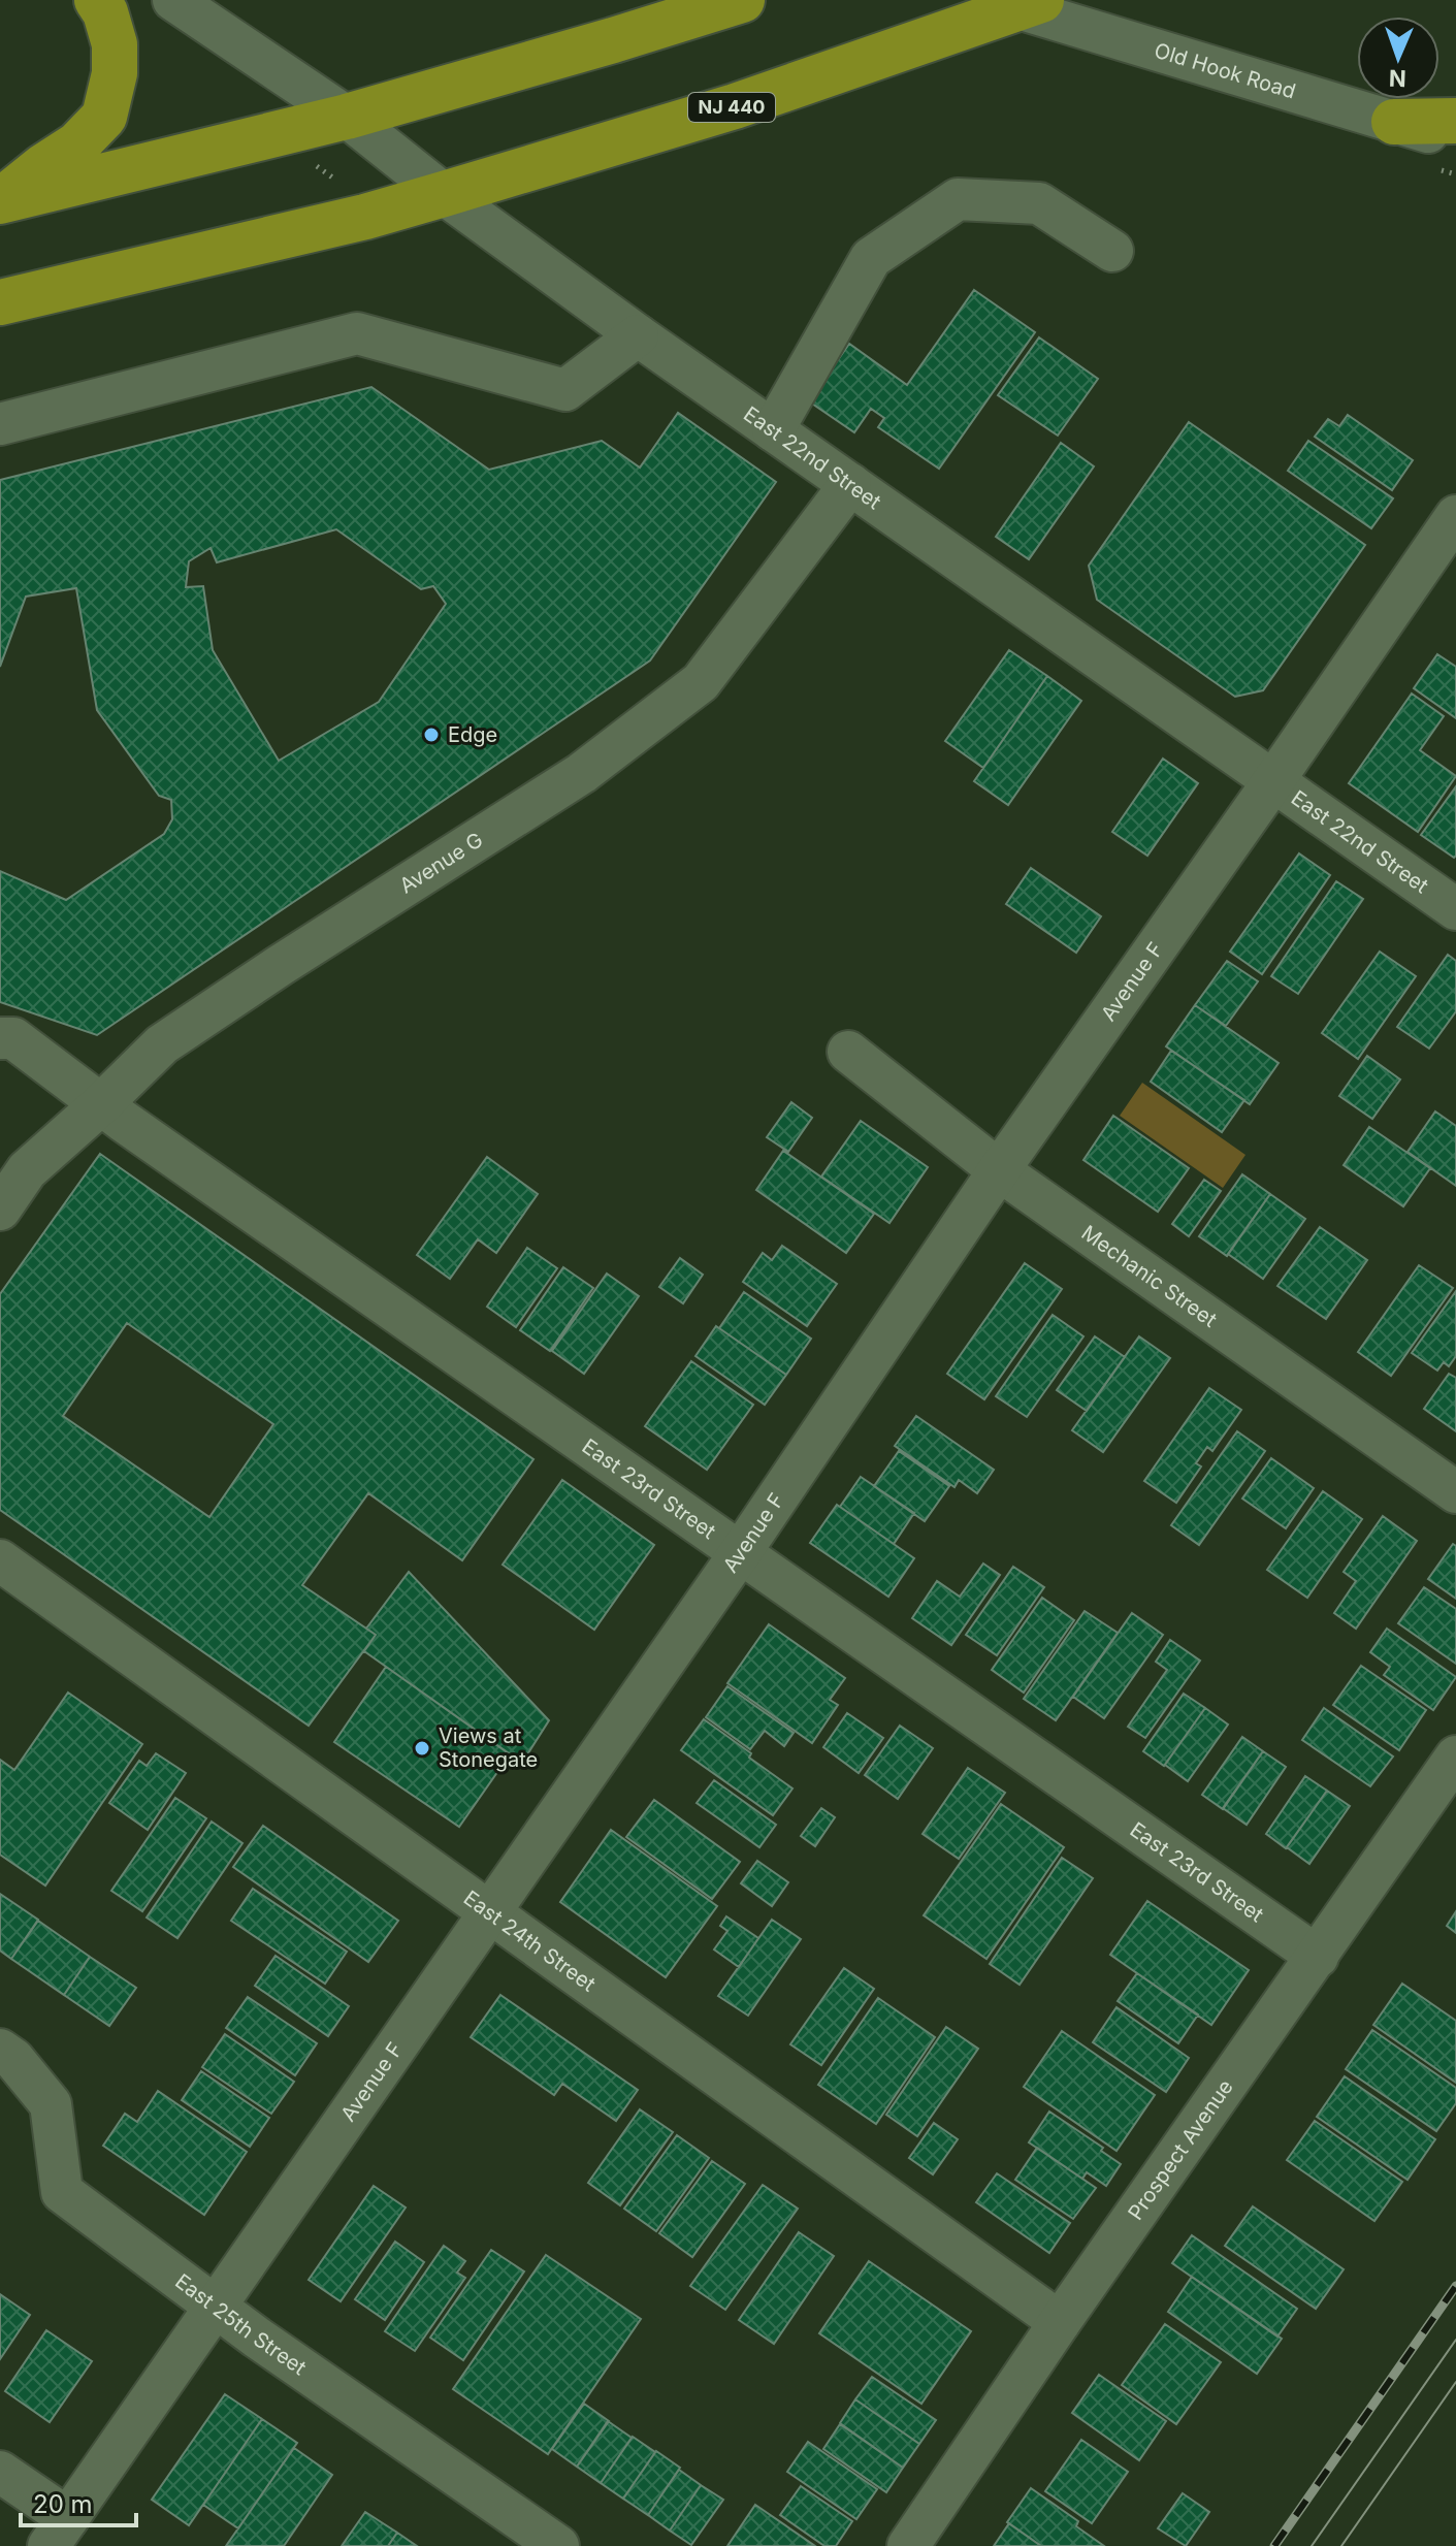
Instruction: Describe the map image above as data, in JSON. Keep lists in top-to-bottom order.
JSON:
{
  "streets": {
    "highway": ["NJ 440"],
    "street": [
      "Old Hook Road",
      "East 22nd Street",
      "Avenue G",
      "Avenue F",
      "Mechanic Street",
      "East 23rd Street",
      "East 24th Street",
      "Prospect Avenue",
      "East 25th Street"
    ]
  },
  "crossings": [
    ["Old Hook Road", "NJ 440"],
    ["NJ 440", "East 22nd Street"],
    ["East 22nd Street", "Avenue G"],
    ["East 22nd Street", "Avenue F"],
    ["Avenue G", "East 23rd Street"],
    ["Avenue F", "Mechanic Street"],
    ["Avenue F", "East 23rd Street"],
    ["Avenue F", "East 24th Street"],
    ["Avenue F", "East 25th Street"],
    ["East 23rd Street", "Prospect Avenue"],
    ["East 24th Street", "Prospect Avenue"]
  ],
  "places": ["Edge", "Views at Stonegate"],
  "scale_bar": "20 m",
  "north": "bottom"
}
